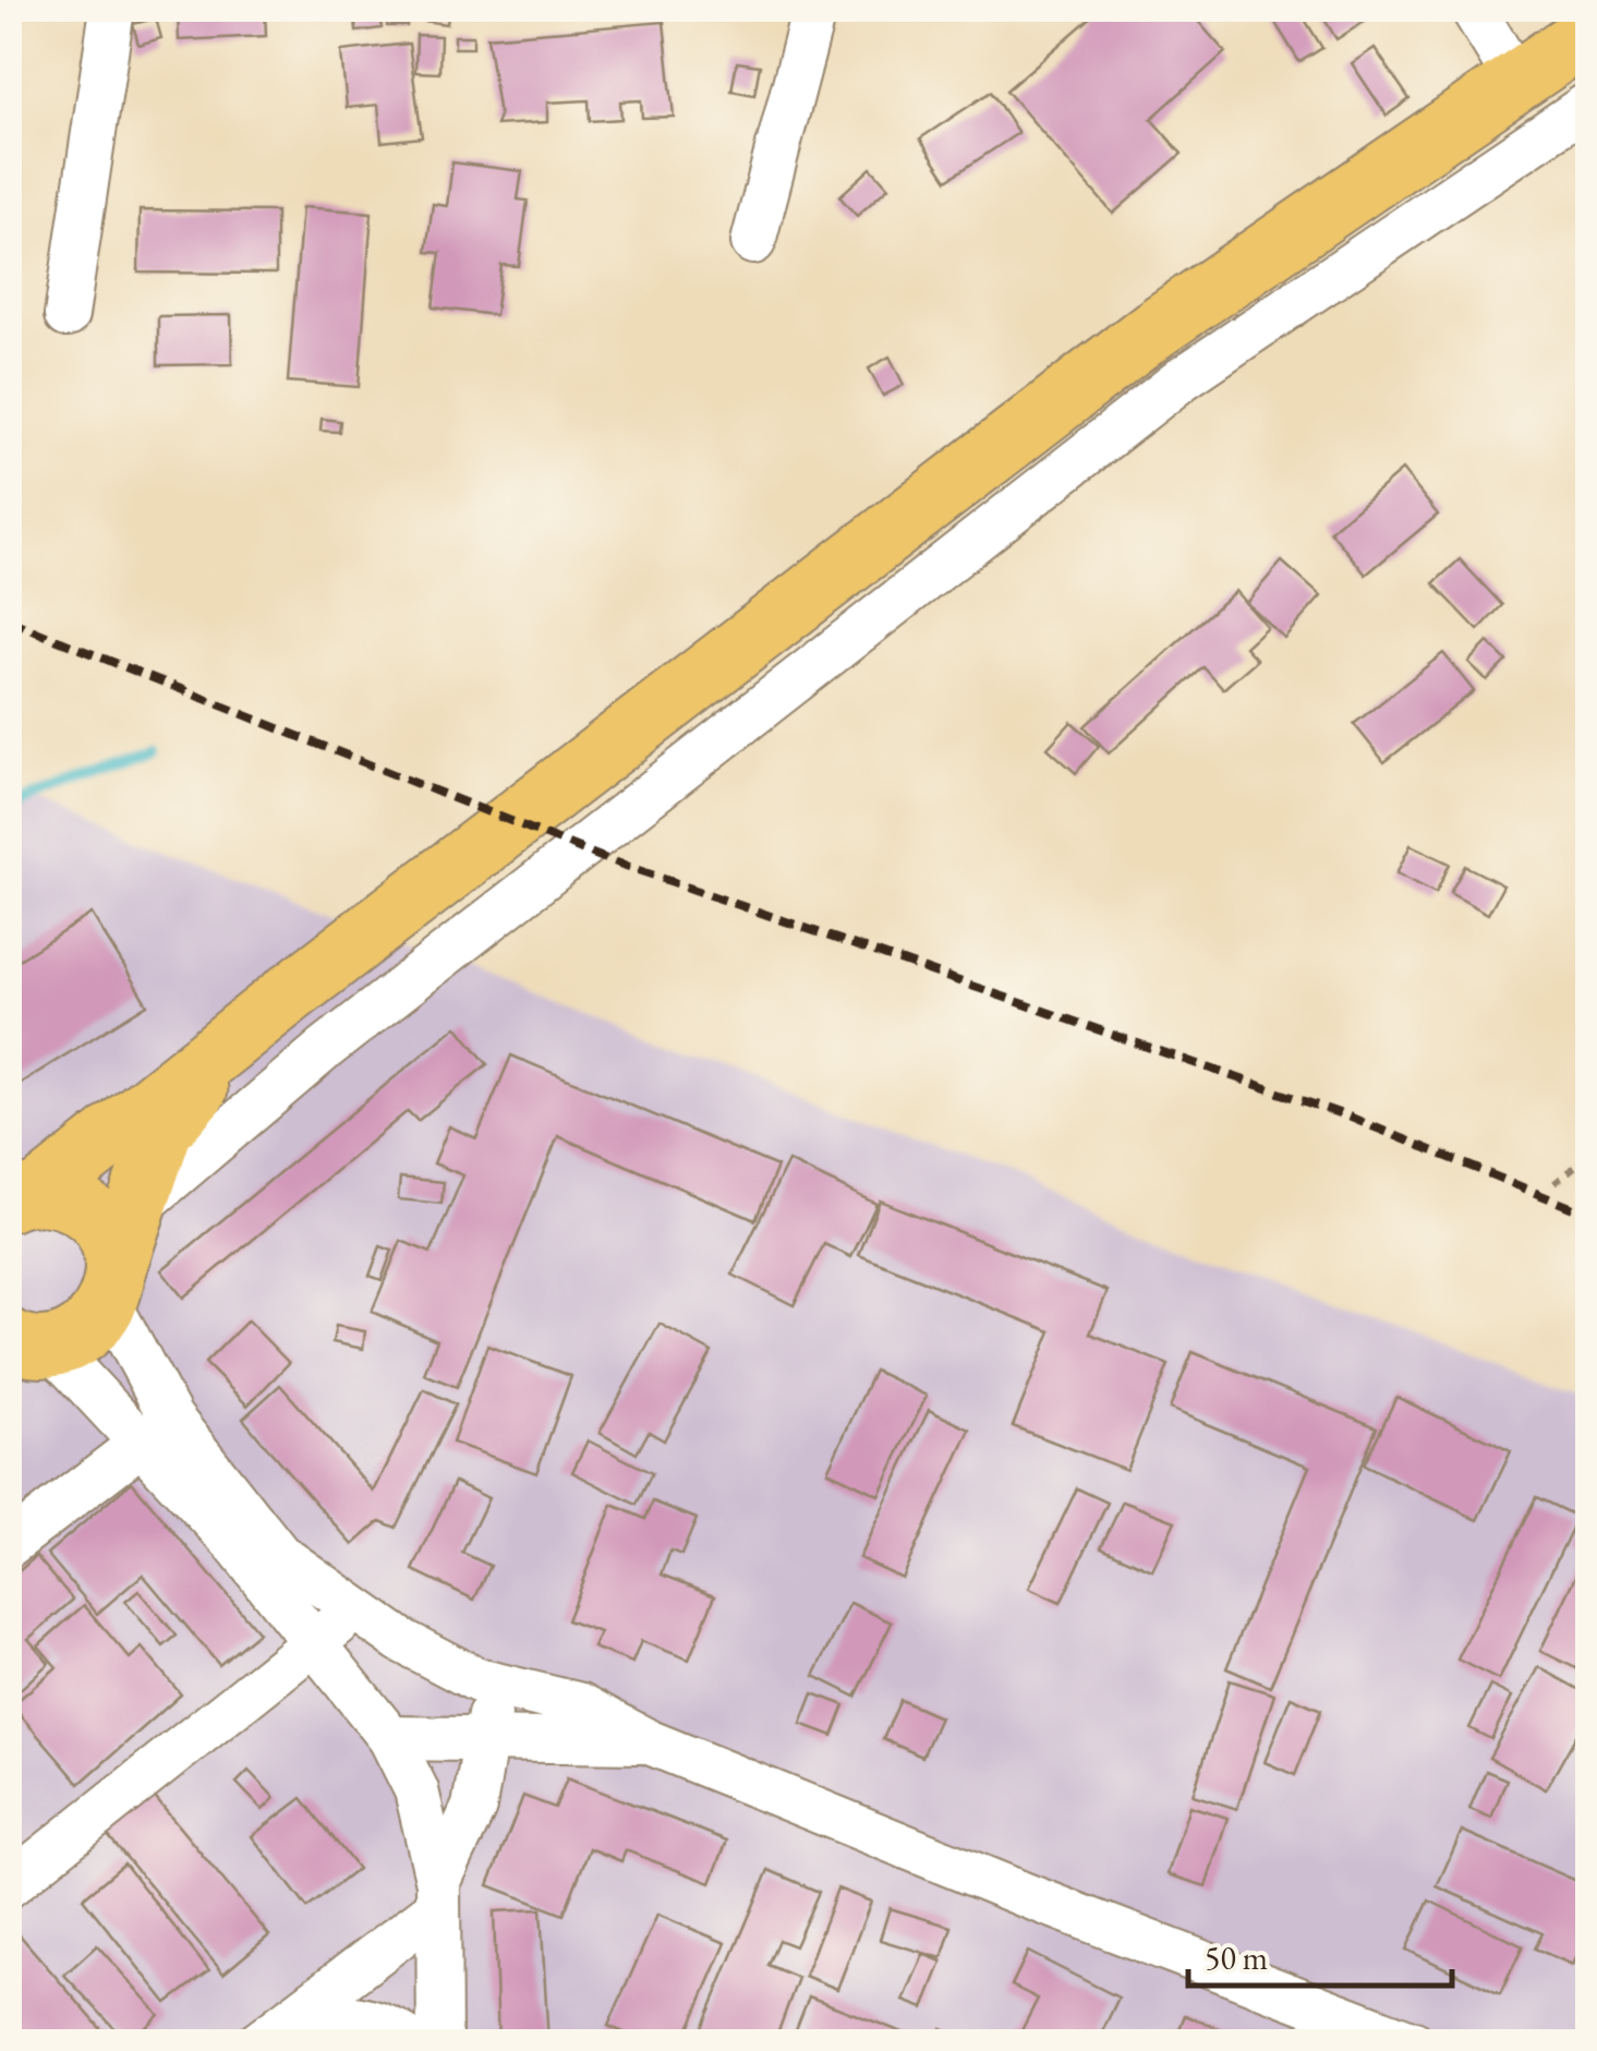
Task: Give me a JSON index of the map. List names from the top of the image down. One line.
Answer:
{"scale_bar":"50 m"}
